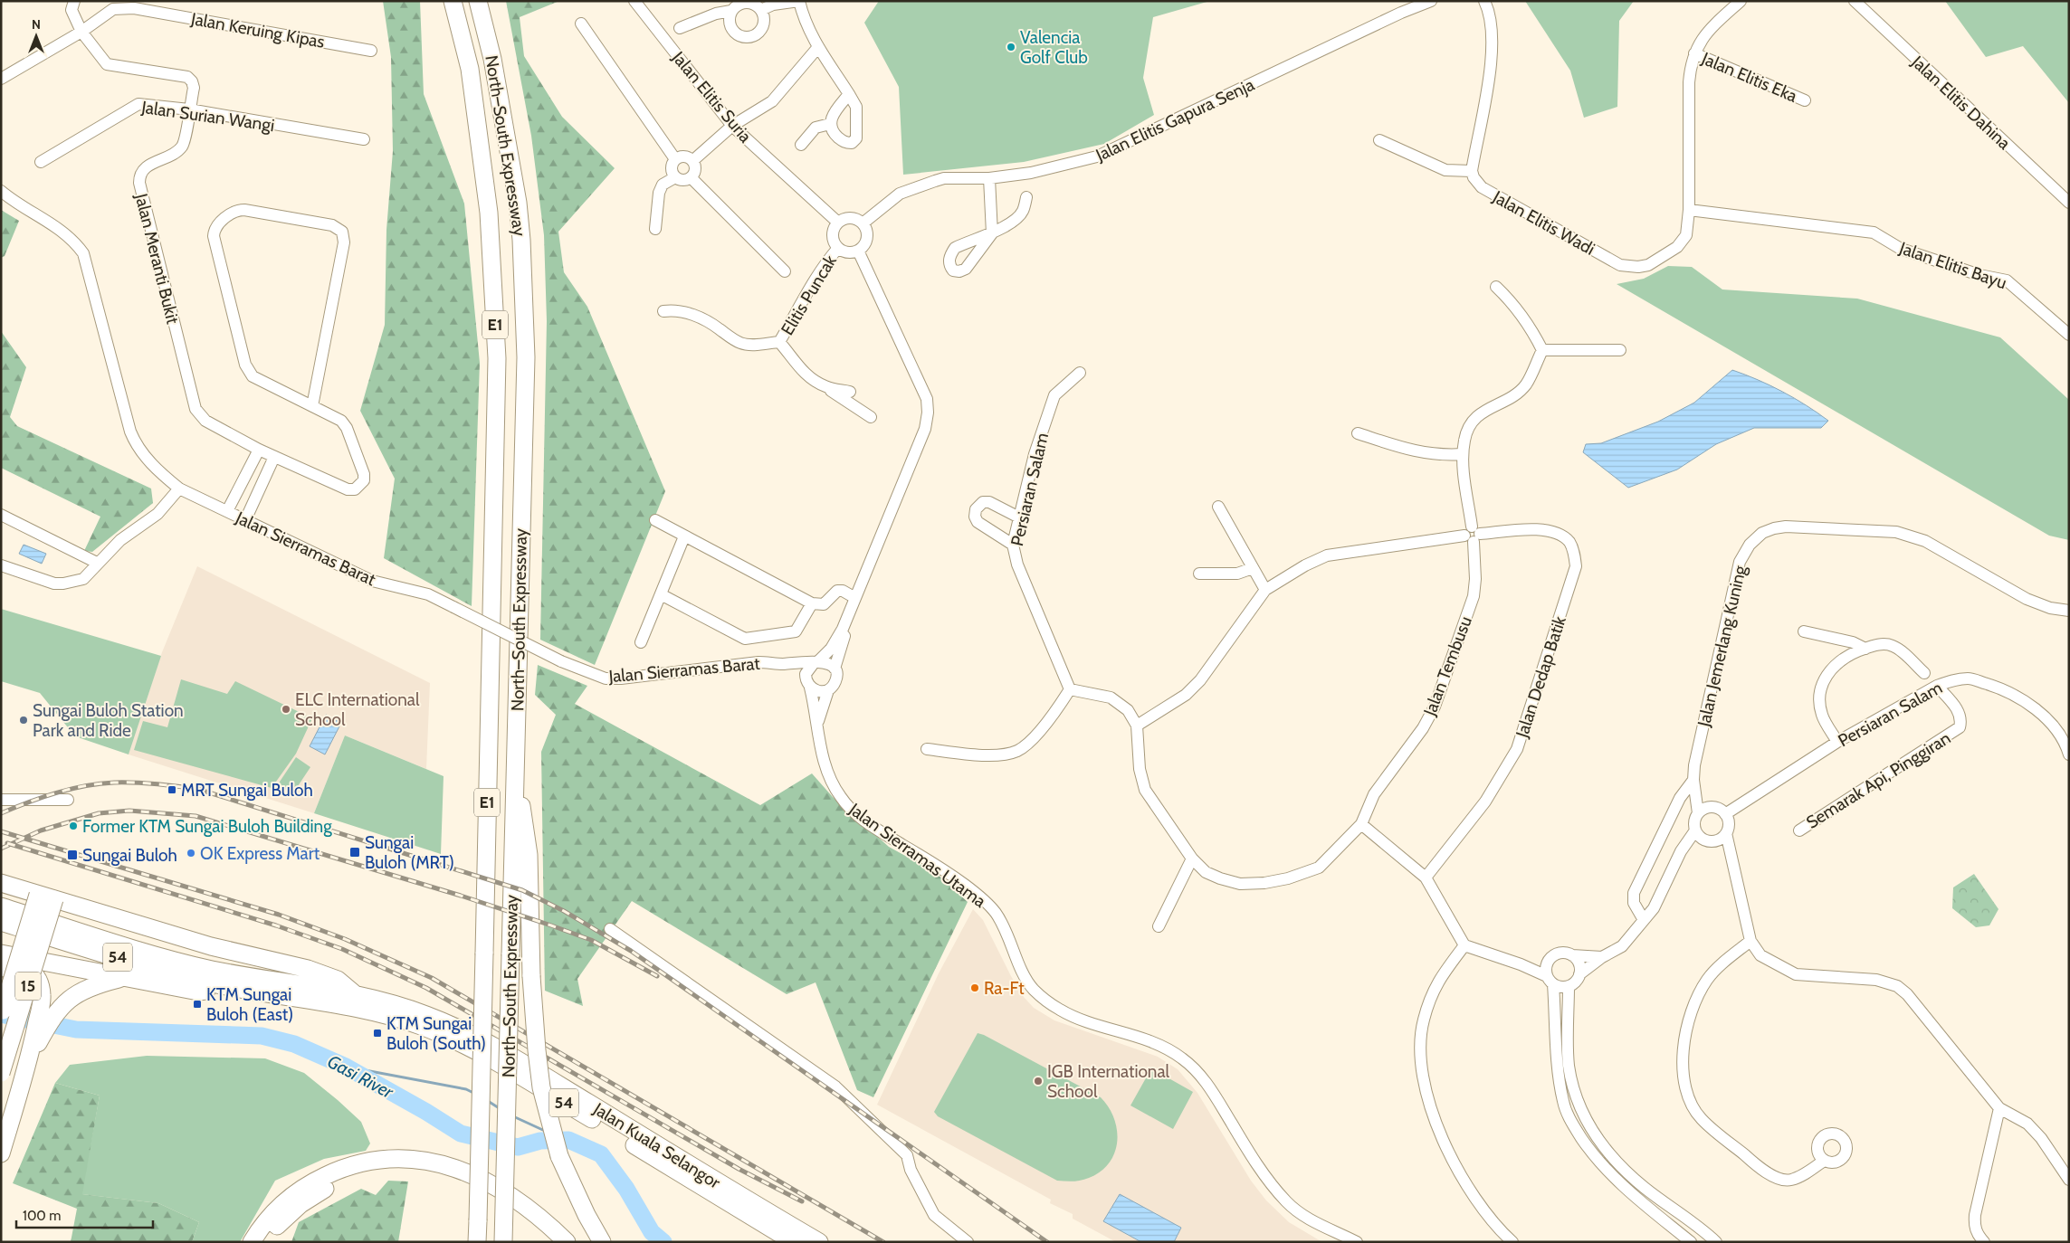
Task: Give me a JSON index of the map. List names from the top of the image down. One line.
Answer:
{"streets":{"highway":["North–South Expressway","E1","54","15","Jalan Kuala Selangor"],"street":["Jalan Keruing Kipas","Jalan Elitis Eka","Jalan Elitis Suria","Jalan Elitis Dahina","Jalan Surian Wangi","Jalan Elitis Gapura Senja","Jalan Elitis Wadi","Jalan Meranti Bukit","Jalan Elitis Bayu","Elitis Puncak","Persiaran Salam","Jalan Sierramas Barat","Jalan Jemerlang Kuning","Jalan Tembusu","Jalan Dedap Batik","Semarak Api, Pinggiran","Jalan Sierramas Utama"]},"crossings":[["Jalan Keruing Kipas","Jalan Meranti Bukit"],["Jalan Elitis Eka","Jalan Elitis Wadi"],["Jalan Elitis Suria","Jalan Elitis Gapura Senja"],["Jalan Elitis Suria","Elitis Puncak"],["Jalan Surian Wangi","Jalan Meranti Bukit"],["Jalan Elitis Gapura Senja","Elitis Puncak"],["Jalan Elitis Wadi","Jalan Elitis Bayu"],["Persiaran Salam","Jalan Jemerlang Kuning"],["Persiaran Salam","Semarak Api, Pinggiran"],["Jalan Sierramas Barat","Jalan Sierramas Utama"],["Jalan Tembusu","Jalan Dedap Batik"]],"water":["Gasi River"],"places":{"other":["Valencia Golf Club","ELC International School","Sungai Buloh Station Park and Ride","Former KTM Sungai Buloh Building","OK Express Mart","Ra-Ft","IGB International School"],"transit":["MRT Sungai Buloh","Sungai Buloh (MRT)","Sungai Buloh","KTM Sungai Buloh (East)","KTM Sungai Buloh (South)"]},"scale_bar":"100 m","north":"top"}
